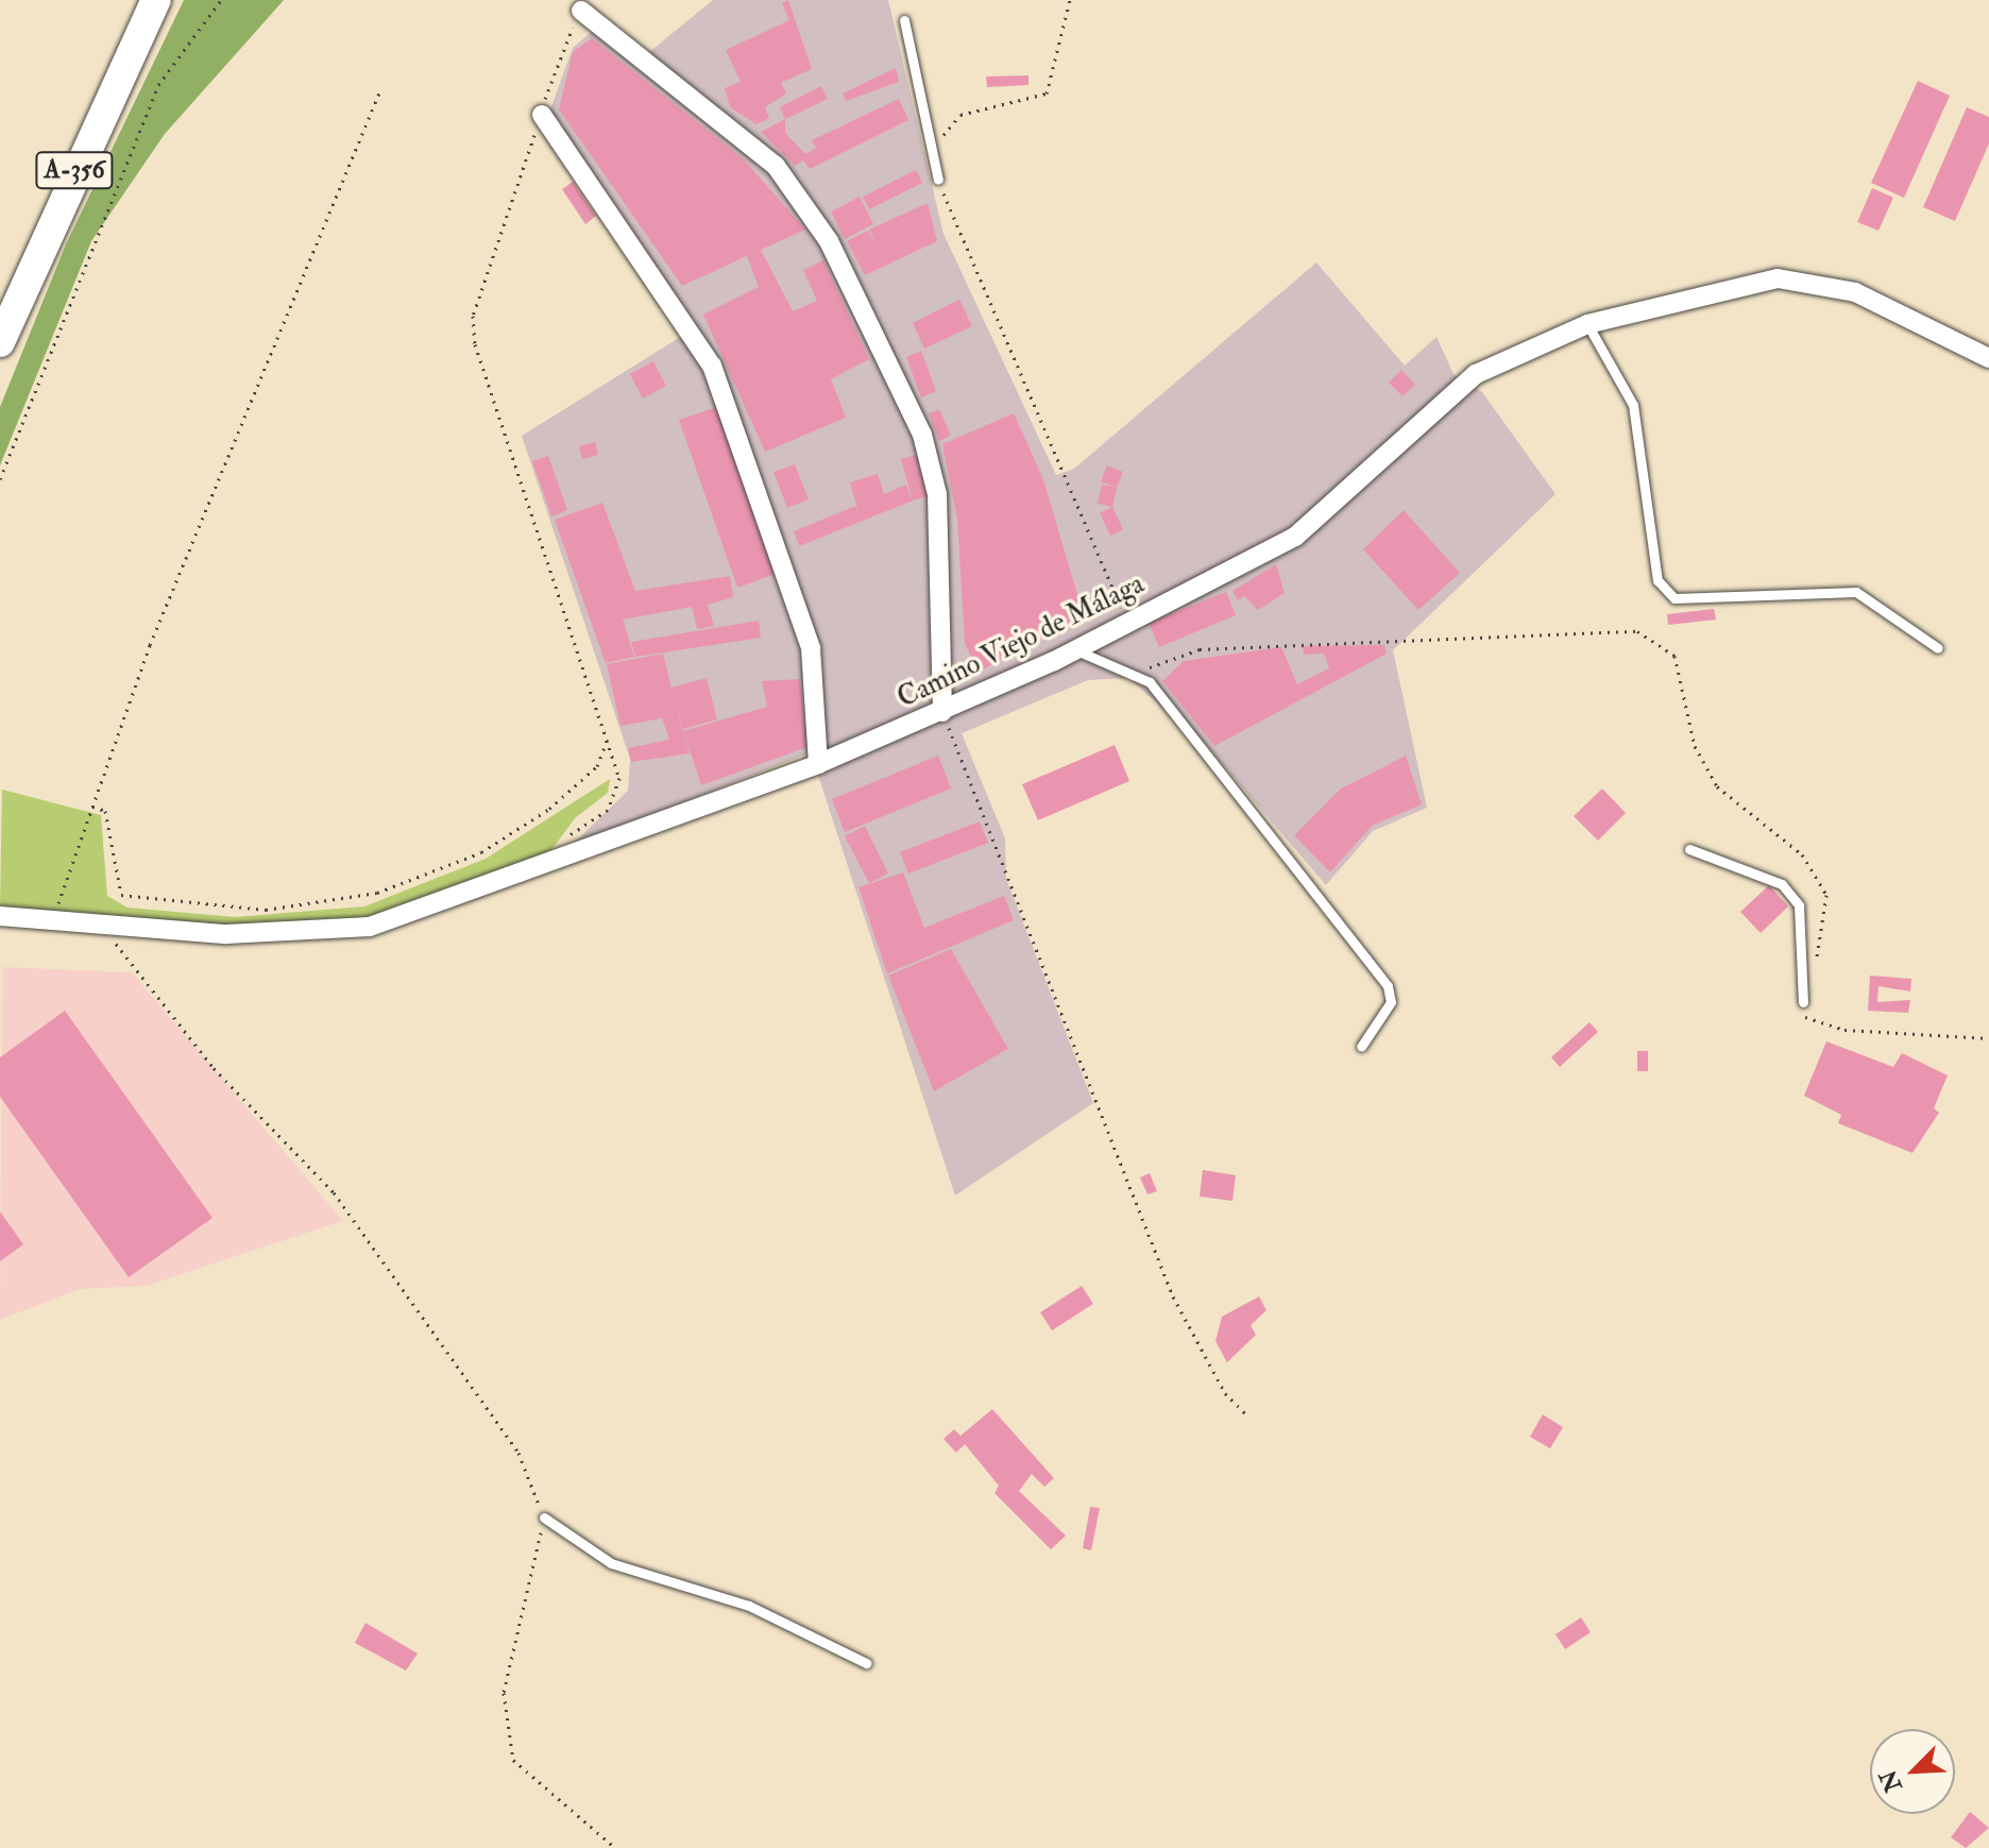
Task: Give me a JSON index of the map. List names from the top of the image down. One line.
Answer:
{"streets":{"main road":["A-356"],"street":["Camino Viejo de Málaga"]},"north":"bottom left"}
